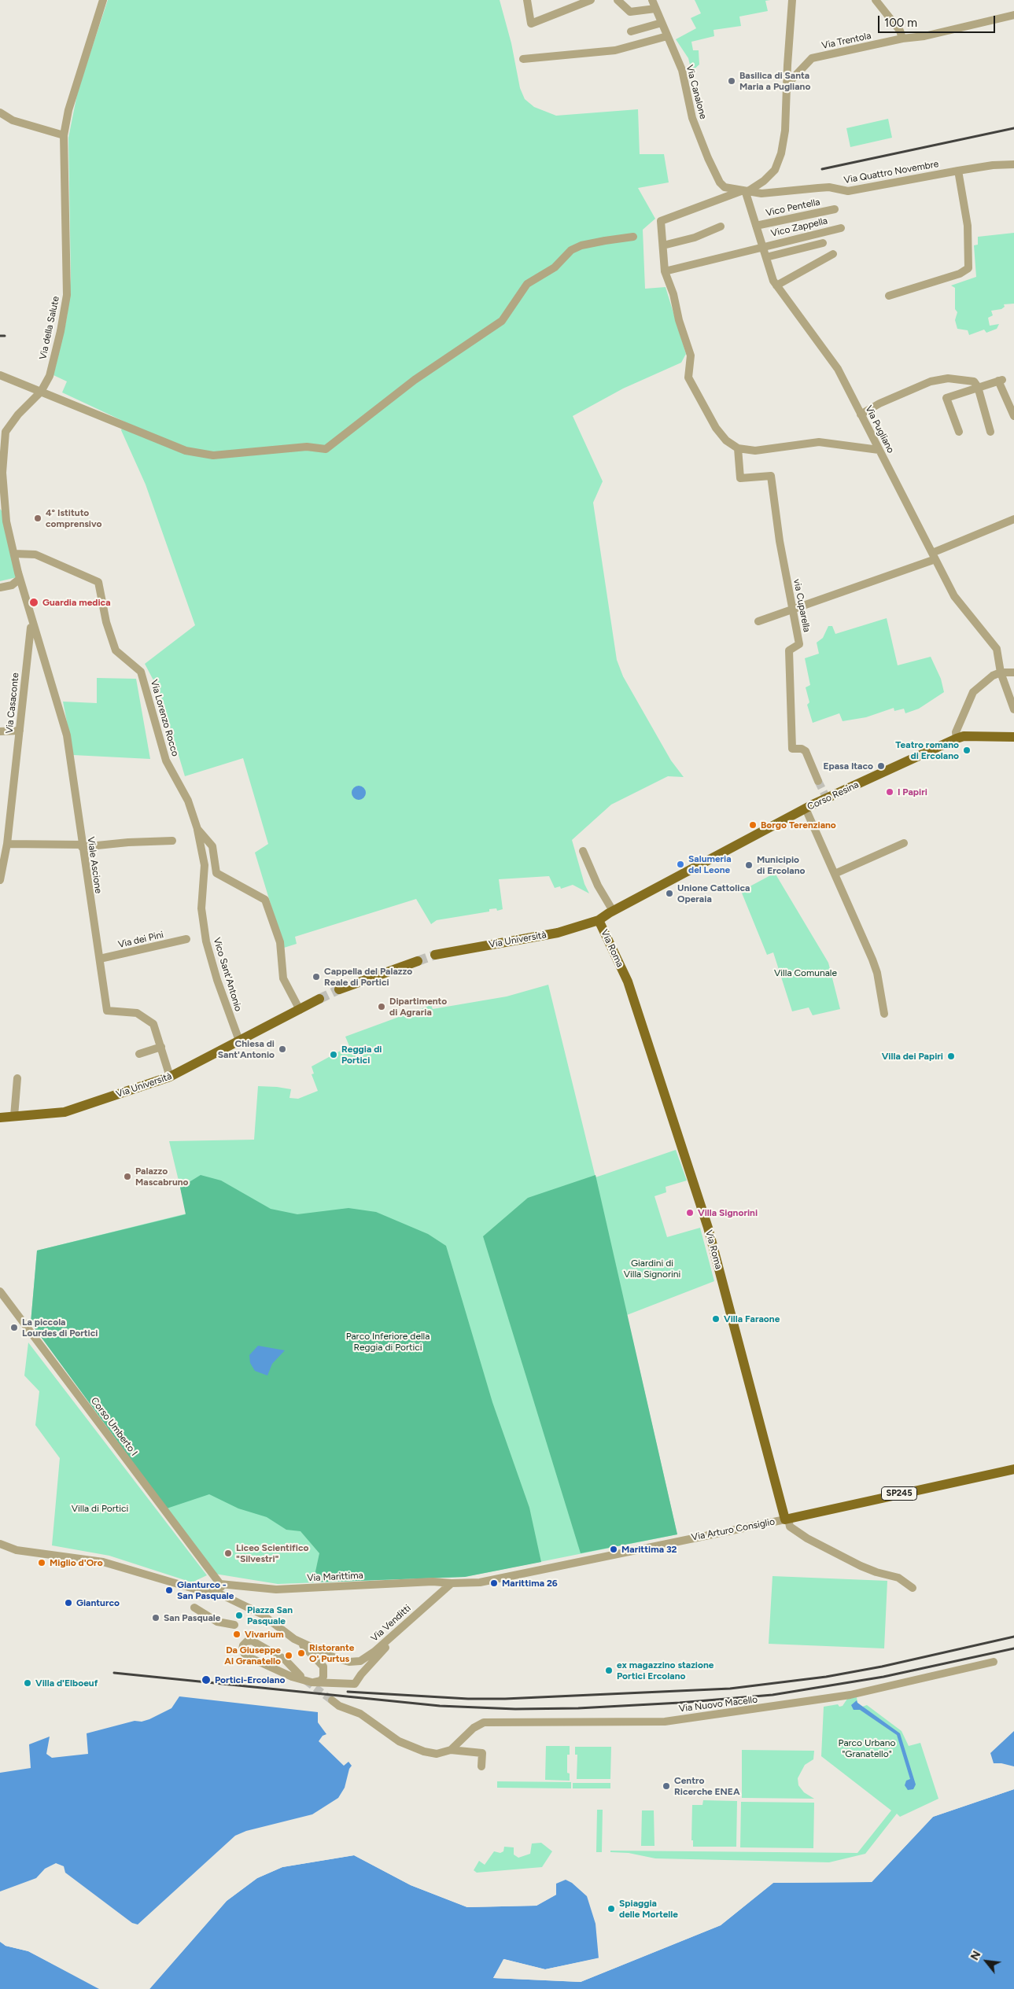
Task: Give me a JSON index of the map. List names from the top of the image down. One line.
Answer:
{"streets":{"main road":["Corso Resina","Via Università","Via Roma","SP245","Via Arturo Consiglio"],"street":["Via Trentola","Via Canalone","Via Quattro Novembre","Vico Pentella","Vico Zappella","Via della Salute","Via Pugliano","via Cuparella","Via Casaconte","Via Lorenzo Rocco","Viale Ascione","Via dei Pini","Vico Sant'Antonio","Corso Umberto I","Via Marittima","Via Venditti","Via Nuovo Macello"]},"crossings":[["Via Canalone","Via Quattro Novembre"],["Via Quattro Novembre","Via Pugliano"],["Vico Pentella","Via Pugliano"],["Vico Zappella","Via Pugliano"],["Via della Salute","Via Casaconte"],["Via della Salute","Via Lorenzo Rocco"],["Via della Salute","Viale Ascione"],["Via Casaconte","Viale Ascione"],["Via Lorenzo Rocco","Via Università"],["Via Lorenzo Rocco","Vico Sant'Antonio"],["Corso Resina","Via Università"],["Corso Resina","Via Roma"],["Viale Ascione","Via dei Pini"],["Viale Ascione","Via Università"],["Via Università","Via Roma"],["Via Università","Vico Sant'Antonio"],["Via Roma","Via Arturo Consiglio"],["Corso Umberto I","Via Marittima"],["Corso Umberto I","Via Venditti"],["Via Arturo Consiglio","Via Marittima"],["Via Arturo Consiglio","Via Venditti"],["Via Marittima","Via Venditti"]],"parks":["Villa Comunale","Giardini di Villa Signorini","Parco Inferiore della Reggia di Portici","Villa di Portici","Parco Urbano \"Granatello\""],"places":["Basilica di Santa Maria a Pugliano","4° Istituto comprensivo","Guardia medica","Teatro romano di Ercolano","Epasa Itaco","I Papiri","Borgo Terenziano","Salumeria del Leone","Municipio di Ercolano","Unione Cattolica Operaia","Cappella del Palazzo Reale di Portici","Dipartimento di Agraria","Chiesa di Sant'Antonio","Reggia di Portici","Villa dei Papiri","Palazzo Mascabruno","Villa Signorini","Villa Faraone","La piccola Lourdes di Portici","Marittima 32","Liceo Scientifico \"Silvestri\"","Miglio d'Oro","Marittima 26","Gianturco - San Pasquale","Gianturco","Piazza San Pasquale","San Pasquale","Vivarium","Ristorante O' Purtus","Da Giuseppe Al Granatello","ex magazzino stazione Portici Ercolano","Portici-Ercolano","Villa d'Elboeuf","Centro Ricerche ENEA","Spiaggia delle Mortelle"],"scale_bar":"100 m","north":"top left"}
